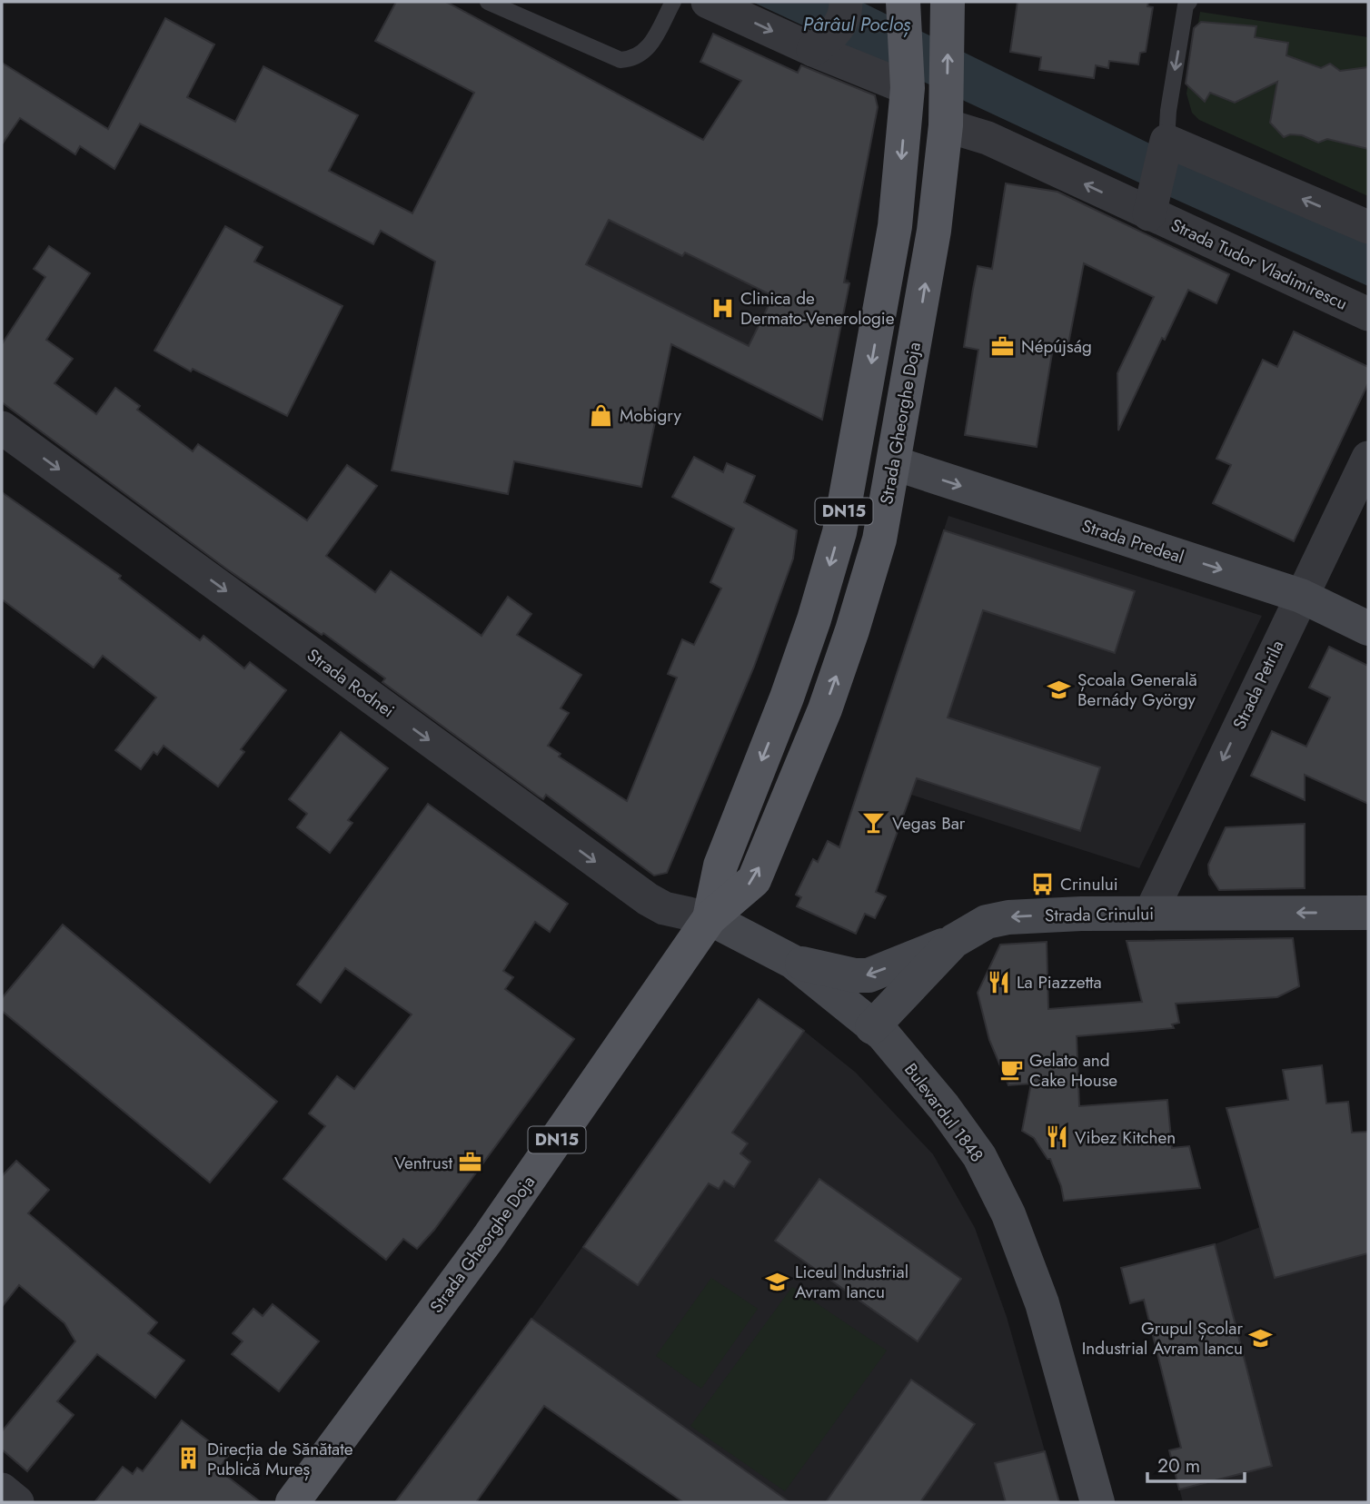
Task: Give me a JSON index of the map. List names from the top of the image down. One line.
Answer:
{"streets":{"main road":["Strada Gheorghe Doja","DN15"],"street":["Strada Tudor Vladimirescu","Strada Predeal","Strada Rodnei","Strada Petrila","Strada Crinului","Bulevardul 1848"]},"crossings":[["Strada Tudor Vladimirescu","Strada Gheorghe Doja"],["Strada Gheorghe Doja","Strada Predeal"],["Strada Gheorghe Doja","Strada Rodnei"],["Strada Gheorghe Doja","Bulevardul 1848"],["Strada Predeal","Strada Petrila"],["Strada Rodnei","Bulevardul 1848"],["Strada Petrila","Strada Crinului"],["Strada Crinului","Bulevardul 1848"]],"one_way":["Strada Tudor Vladimirescu","Strada Predeal","Strada Rodnei","Strada Petrila","Strada Crinului"],"water":["Pârâul Pocloș"],"places":{"hospital":["Clinica de Dermato-Venerologie"],"office":["Népújság","Ventrust"],"shop":["Mobigry"],"school or university":["Școala Generală Bernády György","Liceul Industrial Avram Iancu","Grupul Școlar Industrial Avram Iancu"],"bar":["Vegas Bar"],"bus stop":["Crinului"],"restaurant":["La Piazzetta","Vibez Kitchen"],"cafe":["Gelato and Cake House"],"building":["Direcția de Sănătate Publică Mureș"]},"scale_bar":"20 m"}
